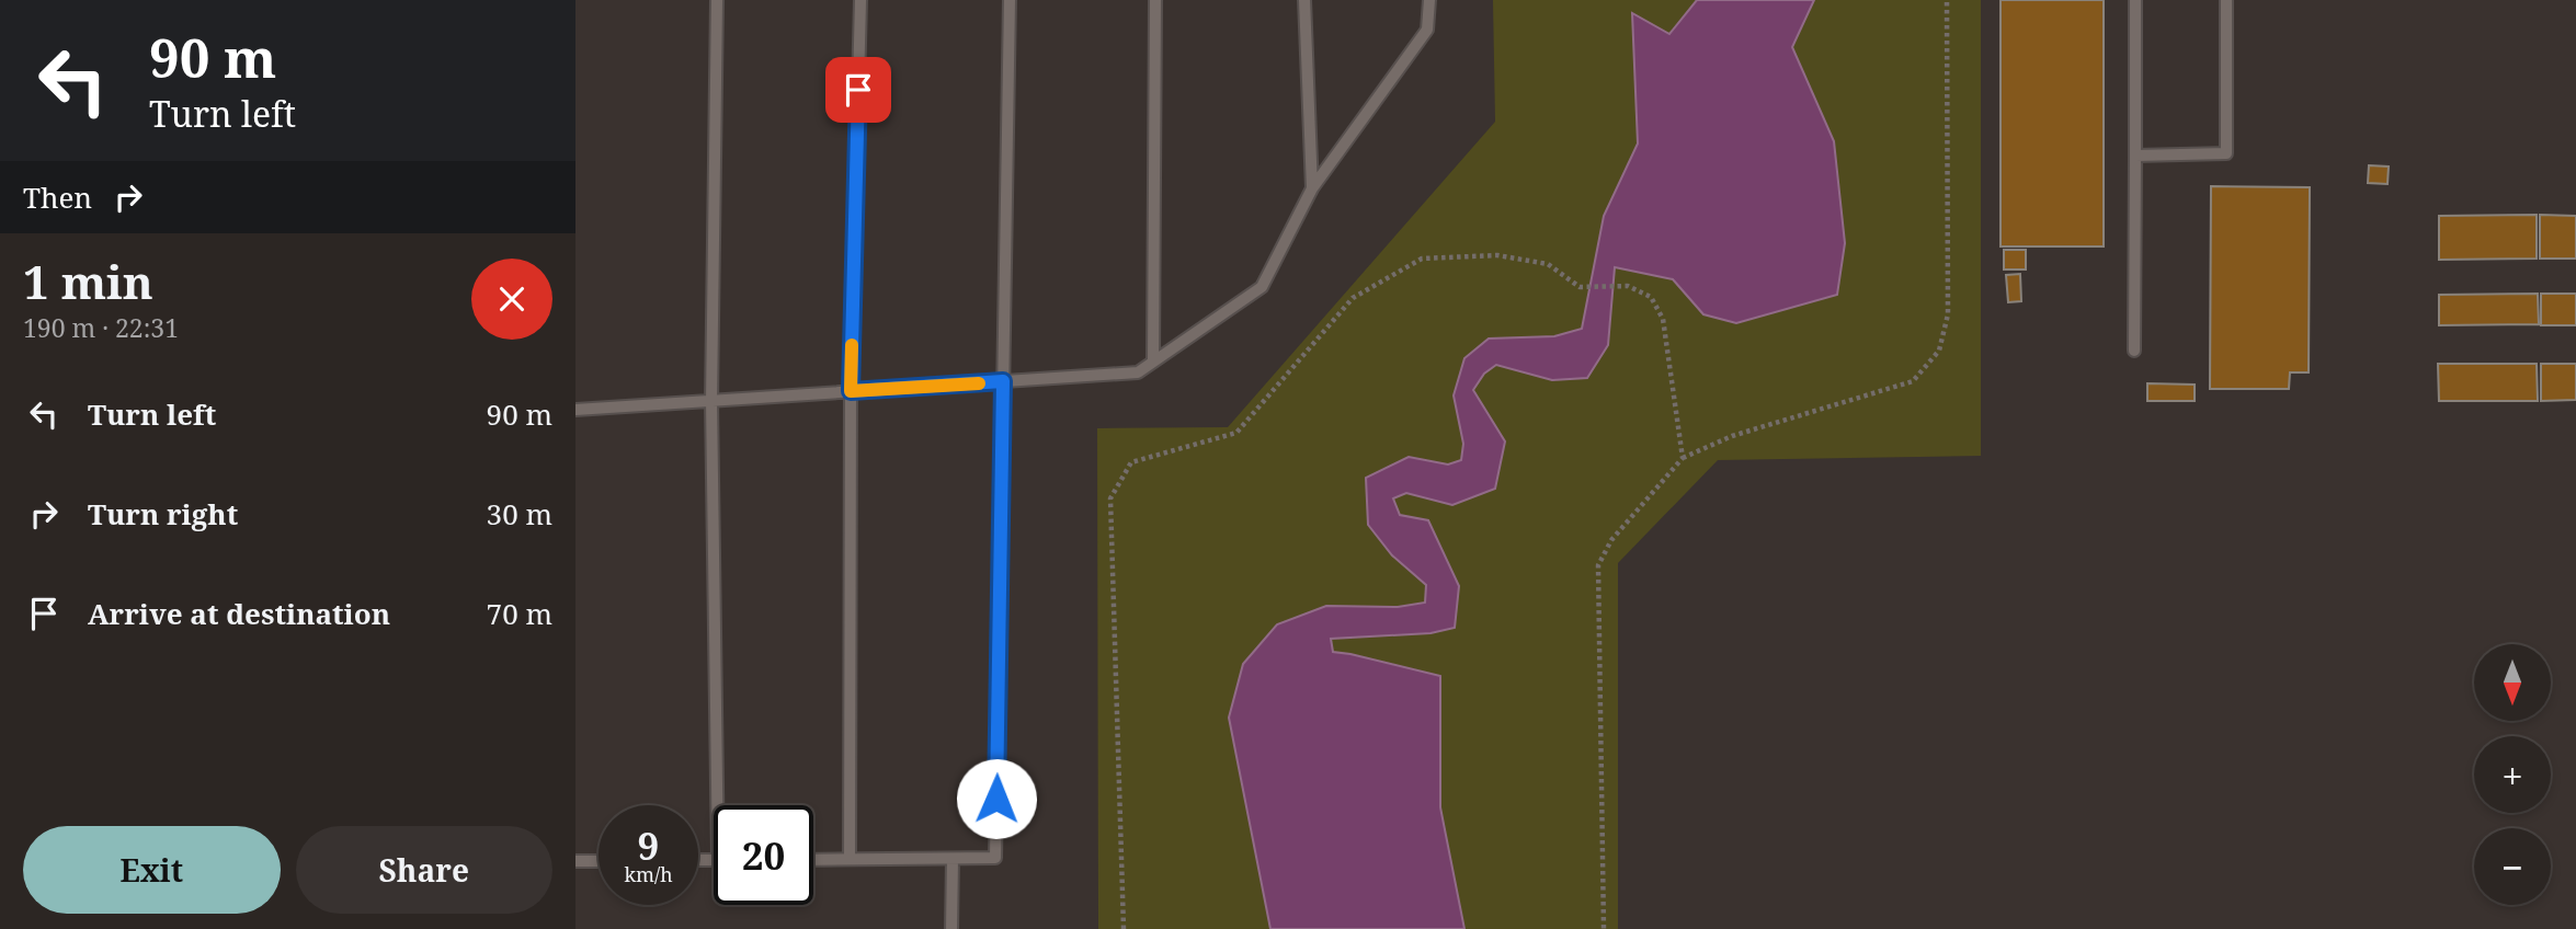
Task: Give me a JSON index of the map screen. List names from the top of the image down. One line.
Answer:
{"north":"bottom","page":{"turn":["90 m","Turn left"],"then":"Then","heading":["1 min","190 m · 22:31"],"list":[{"name":"Turn left","value":"90 m"},{"name":"Turn right","value":"30 m"},{"name":"Arrive at destination","value":"70 m"}],"map_buttons":["+","−"],"speed":"9 km/h","limit":"20","buttons":["Exit","Share"]}}
